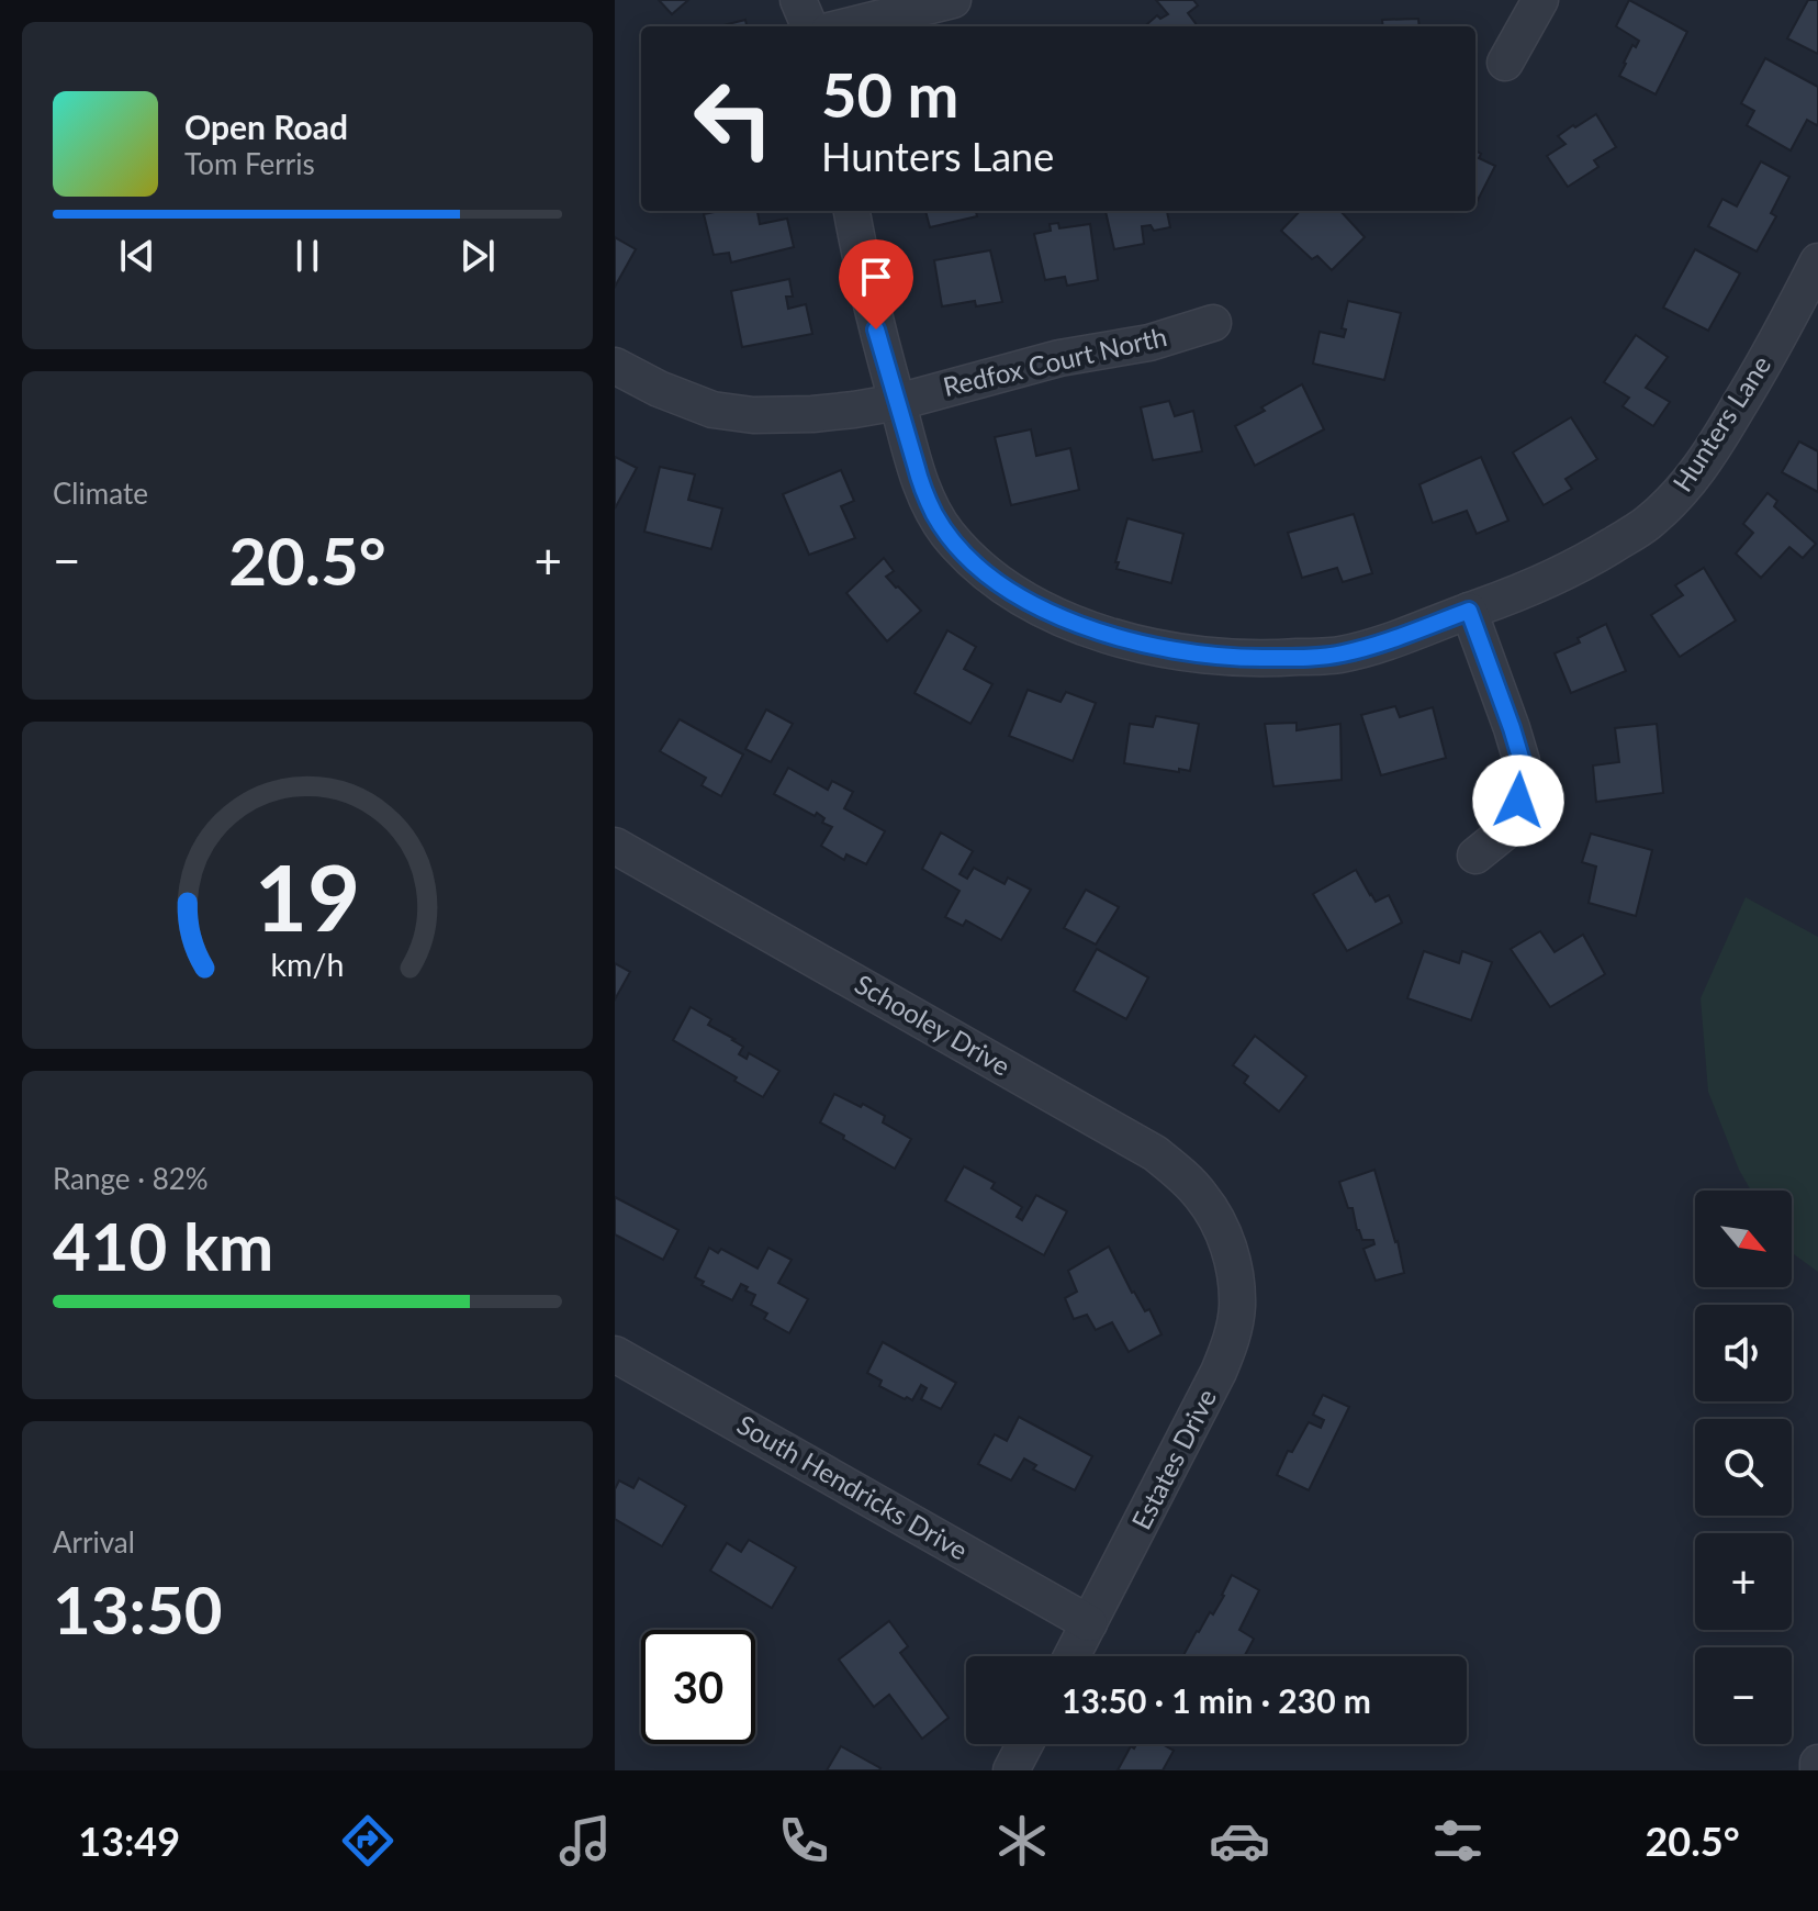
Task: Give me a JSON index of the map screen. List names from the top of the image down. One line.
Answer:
{"streets":{"street":["Redfox Court North","Hunters Lane","Schooley Drive","Estates Drive","South Hendricks Drive"]},"crossings":[["Redfox Court North","Hunters Lane"],["Schooley Drive","Estates Drive"],["Estates Drive","South Hendricks Drive"]],"north":"bottom right","page":{"turn":["50 m","Hunters Lane"],"song":["Open Road","Tom Ferris"],"tile":["Climate",["Range · 82%","410 km"],["Arrival","13:50"]],"heat":["−","20.5°","+"],"map_buttons":["+","−"],"limit":"30","trip":"13:50 · 1 min · 230 m","tabs":["13:49","20.5°"],"gauge":["19","km/h"]}}
